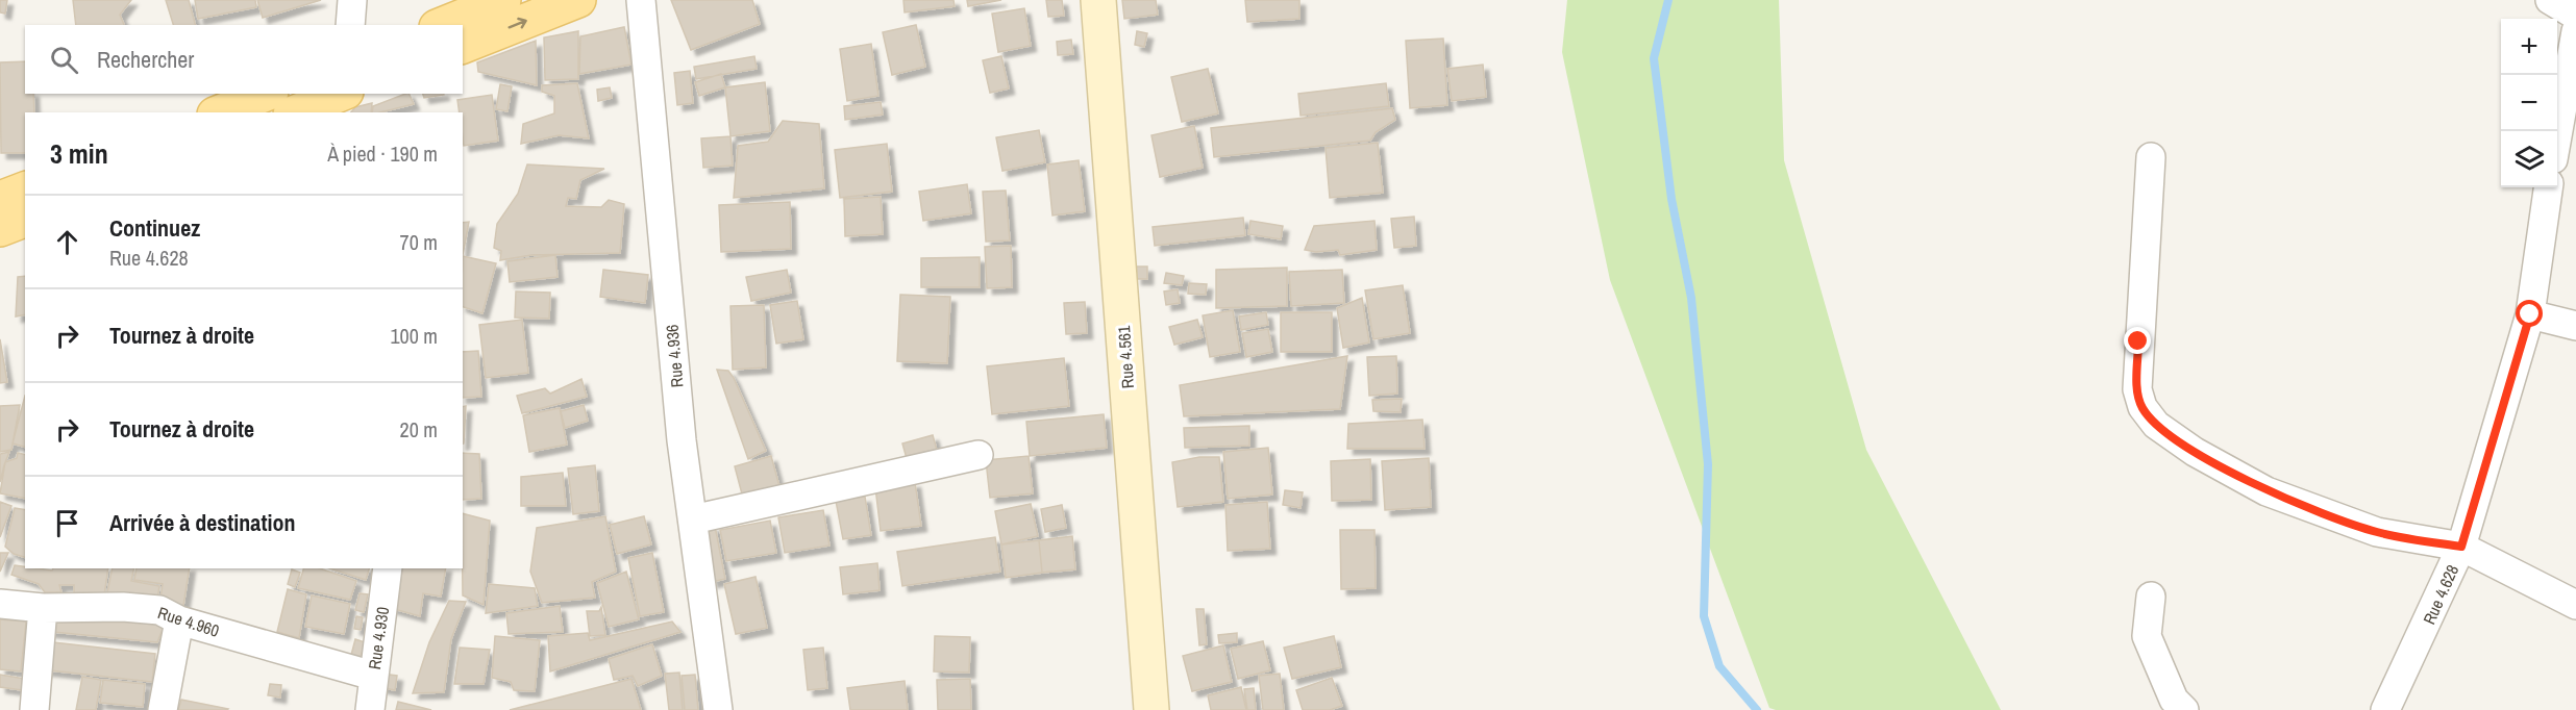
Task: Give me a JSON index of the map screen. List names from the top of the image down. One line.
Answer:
{"streets":{"main road":["Rue 4.561"],"street":["Rue 4.936","Rue 4.628","Rue 4.960","Rue 4.930"]},"crossings":[["Rue 4.960","Rue 4.930"]],"page":{"map_buttons":["+","−"],"search":"Rechercher","heading":["3 min","À pied · 190 m"],"list":[["Continuez","Rue 4.628","70 m"],["Tournez à droite","100 m"],["Tournez à droite","20 m"],"Arrivée à destination"]}}
